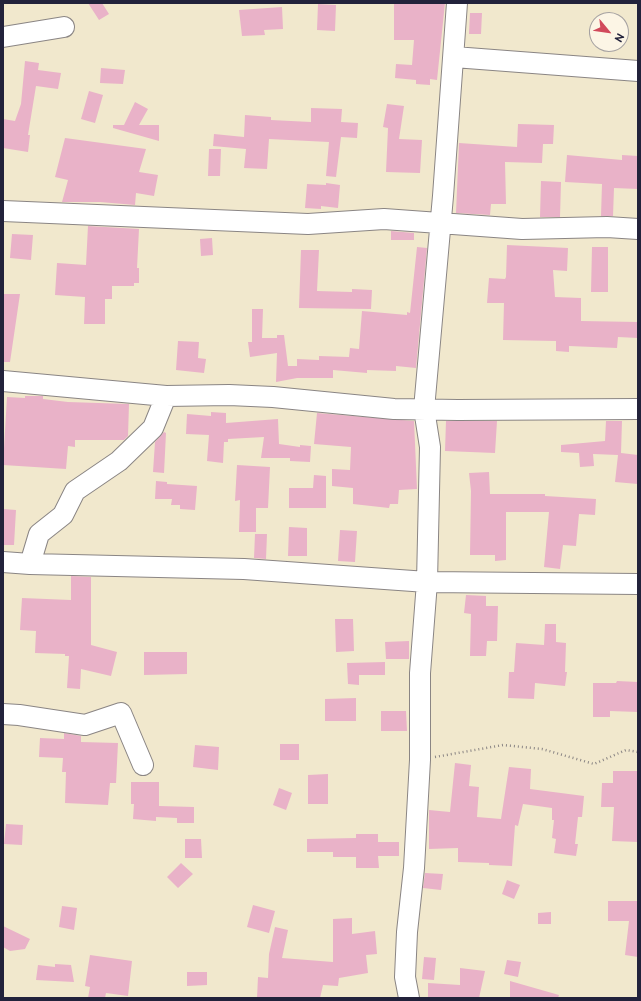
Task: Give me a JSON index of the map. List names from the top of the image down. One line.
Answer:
{"north":"bottom right"}
